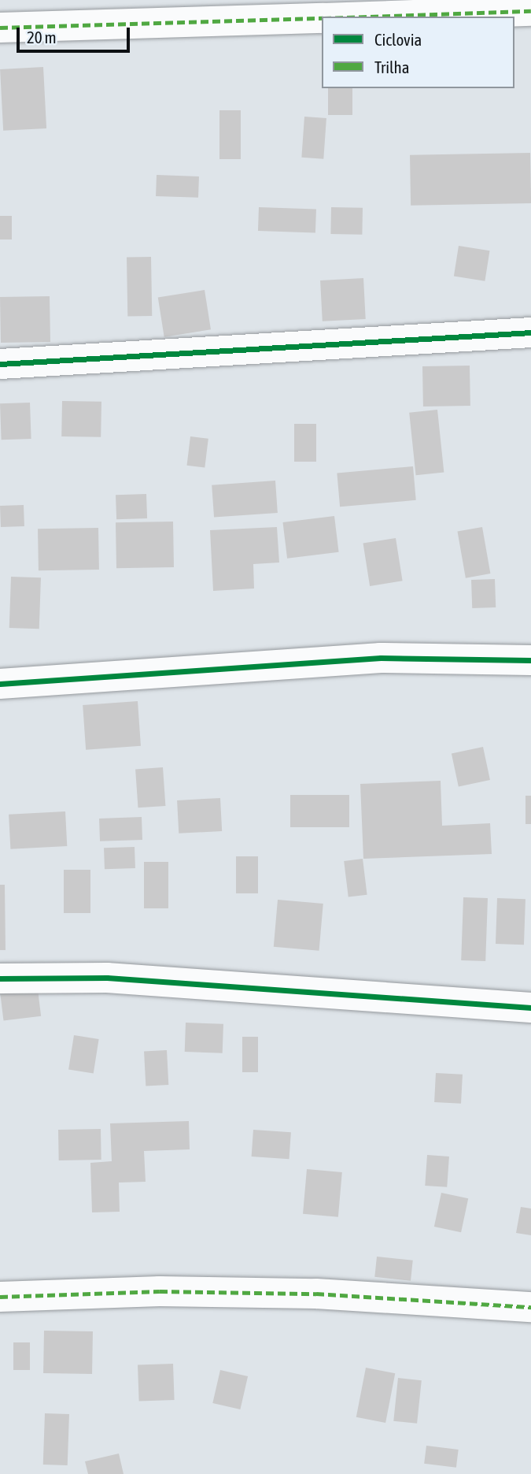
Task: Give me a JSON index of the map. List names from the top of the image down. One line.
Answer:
{"legend":["Ciclovia","Trilha"],"scale_bar":"20 m"}
